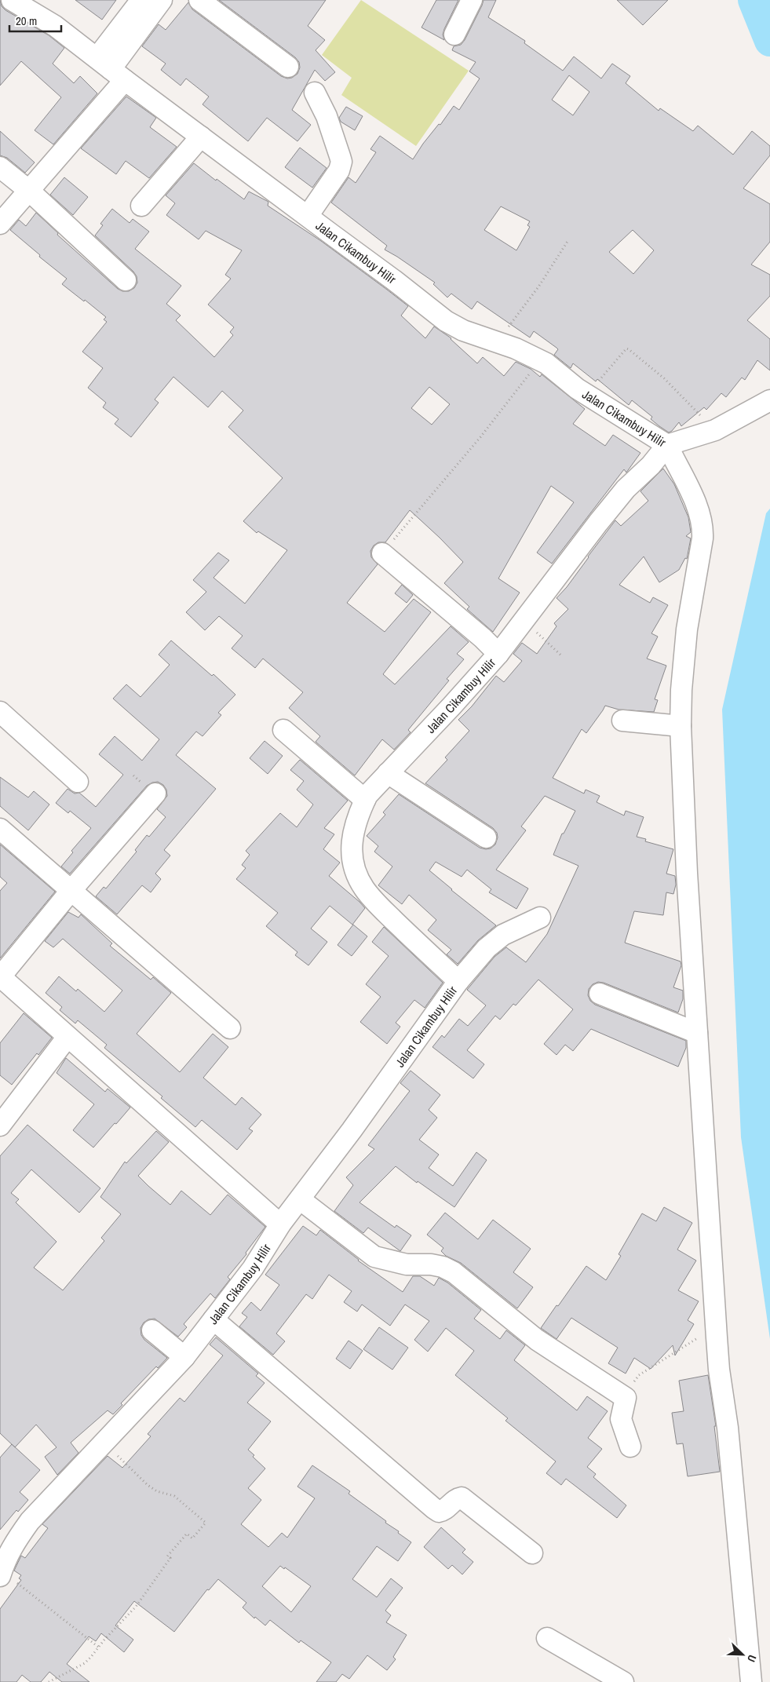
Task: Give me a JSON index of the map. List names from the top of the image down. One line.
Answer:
{"streets":{"street":["Jalan Cikambuy Hilir"]},"scale_bar":"20 m","north":"bottom right"}
